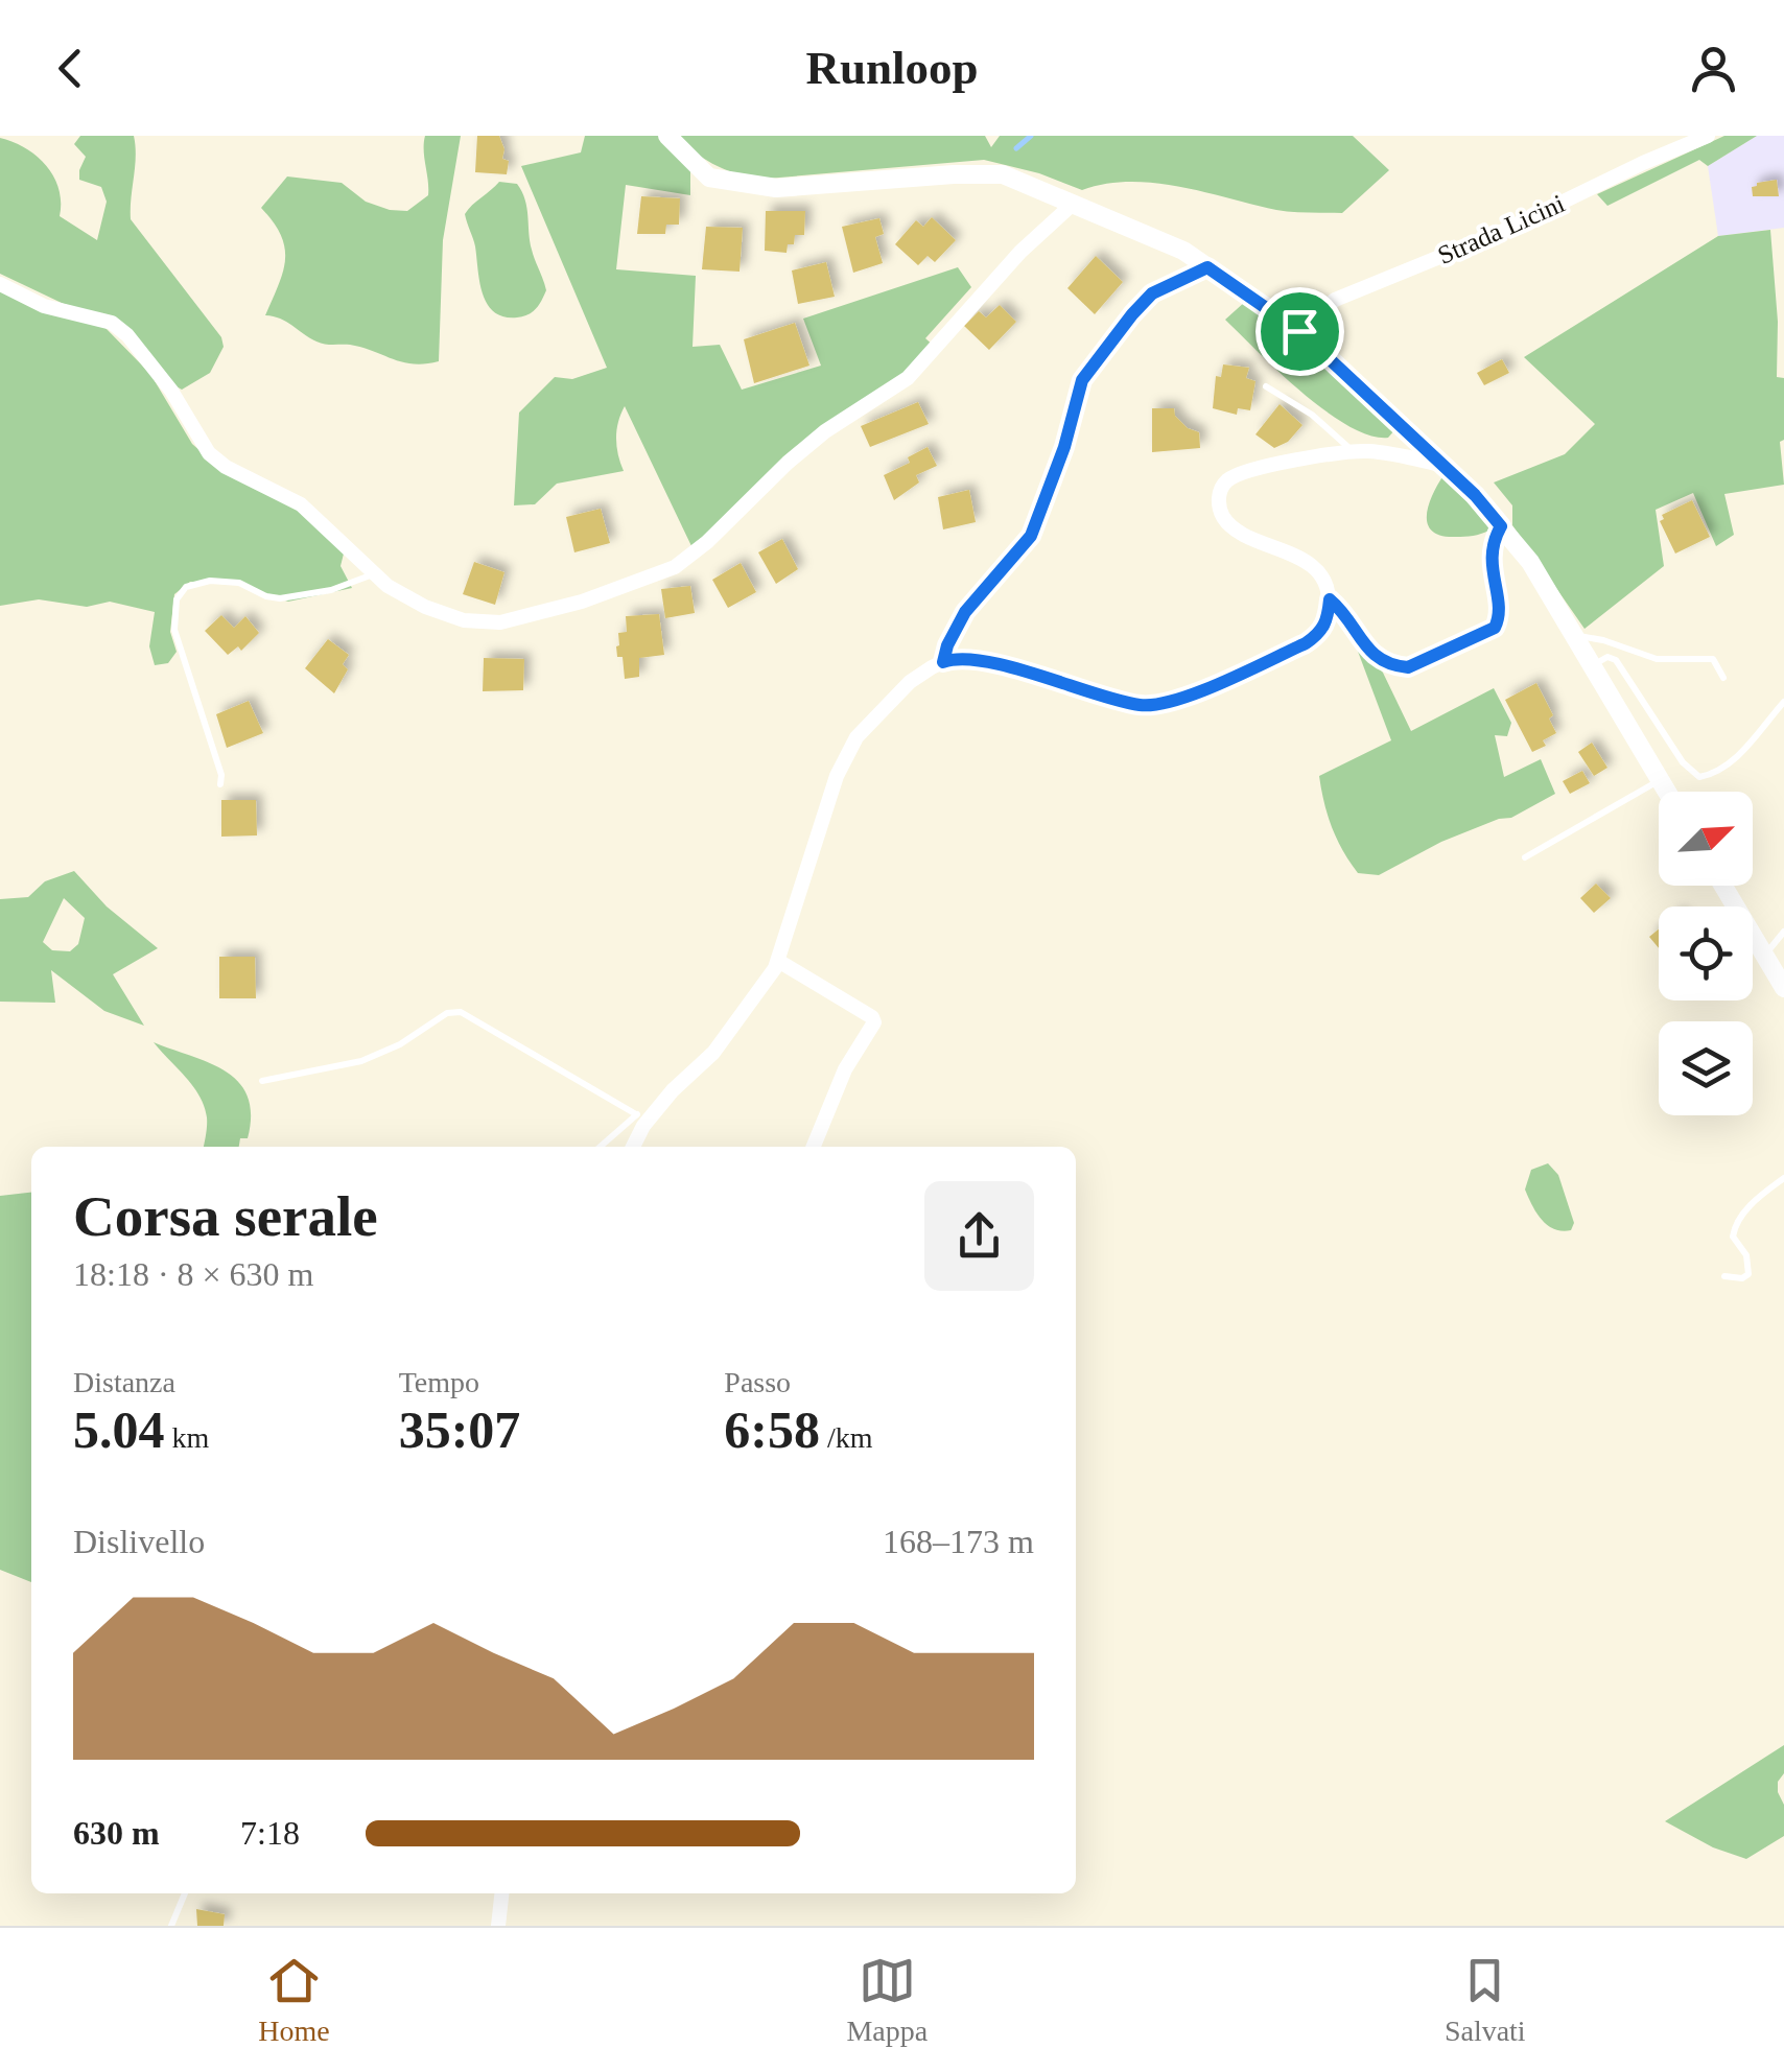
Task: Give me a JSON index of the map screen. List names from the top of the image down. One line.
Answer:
{"streets":{"street":["Strada Licini"]},"north":"top right","page":{"header":"Runloop","heading":["Corsa serale","18:18 · 8 × 630 m"],"stats":[["Distanza","5.04 km"],["Tempo","35:07"],["Passo","6:58 /km"]],"chart":["Dislivello","168–173 m"],"list":[{"name":"630 m","note":"7:18"}],"tabs":["Home","Mappa","Salvati"]}}
